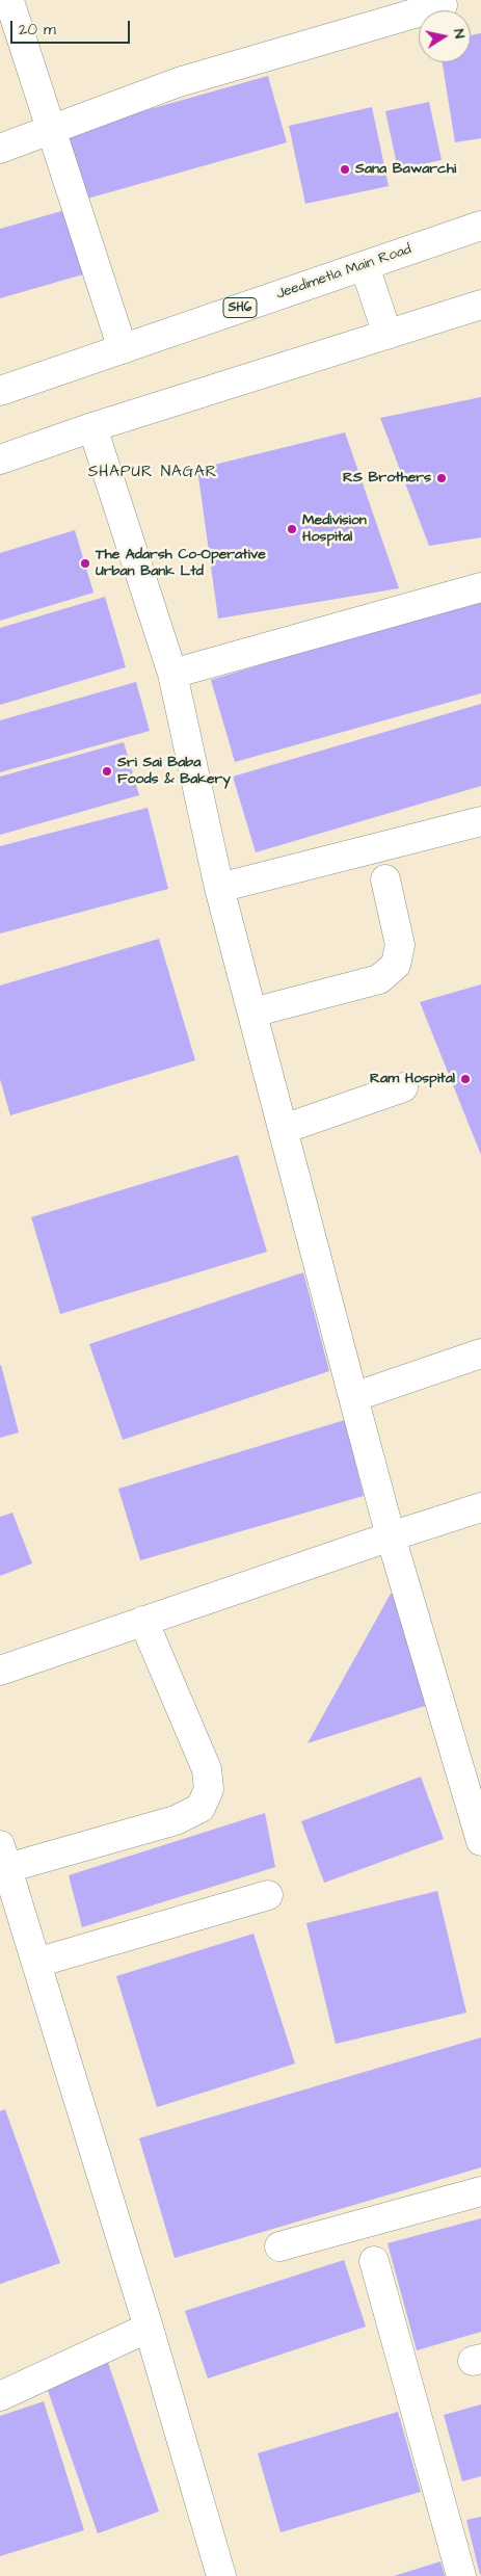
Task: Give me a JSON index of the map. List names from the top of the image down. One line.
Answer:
{"streets":{"street":["Jeedimetla Main Road","SH6"]},"districts":["SHAPUR NAGAR"],"places":["Sana Bawarchi","RS Brothers","Medivision Hospital","The Adarsh Co-Operative Urban Bank Ltd","Sri Sai Baba Foods & Bakery","Ram Hospital"],"scale_bar":"20 m","north":"right"}
